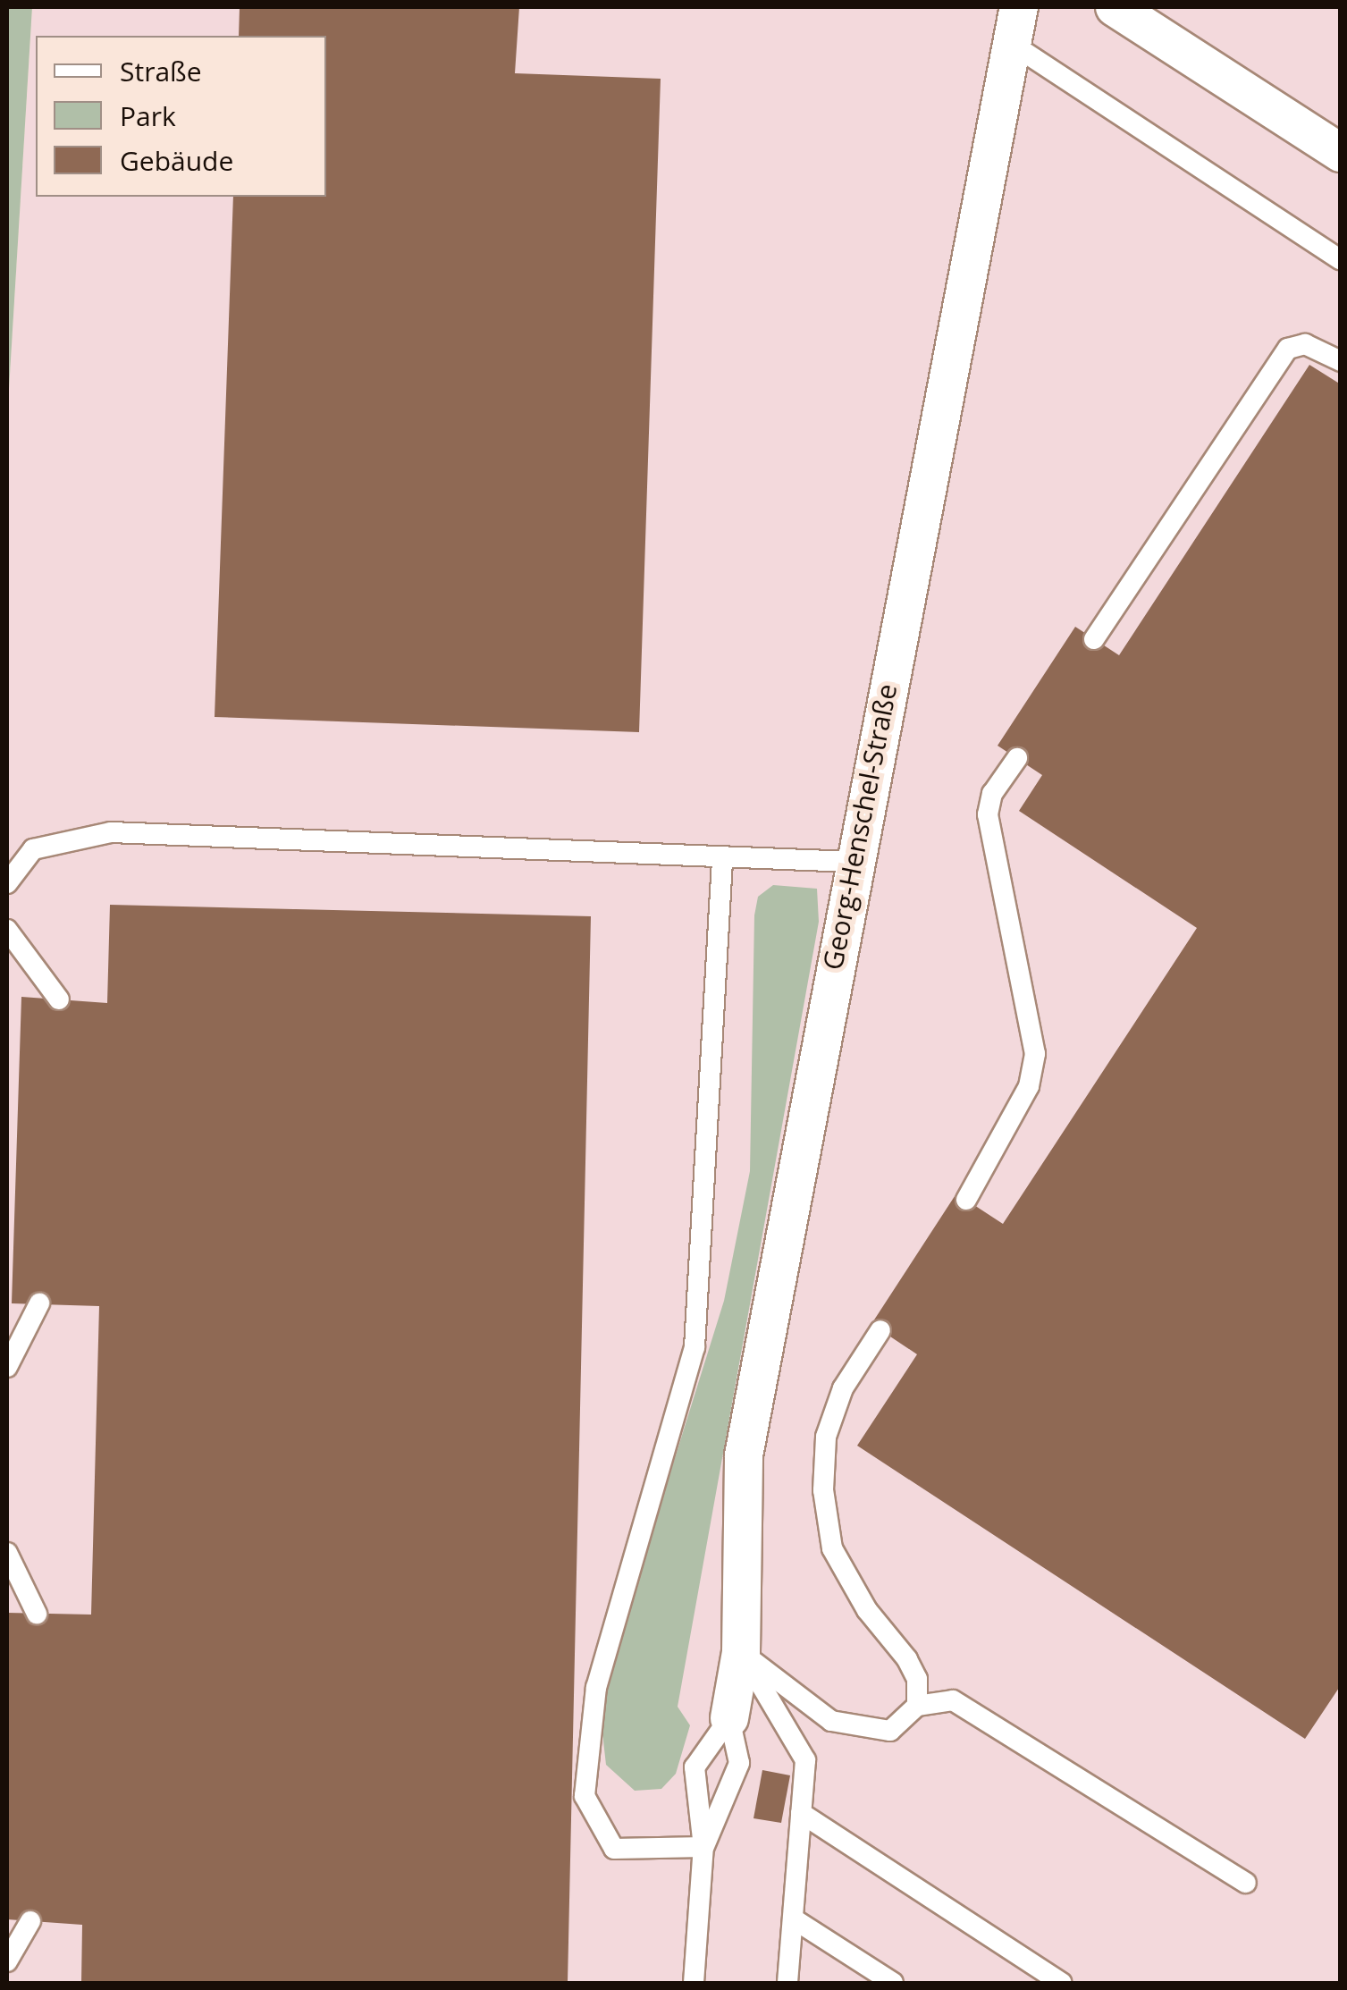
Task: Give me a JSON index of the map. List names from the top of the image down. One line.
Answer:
{"streets":{"street":["Georg-Henschel-Straße"]},"legend":["Straße","Park","Gebäude"]}
